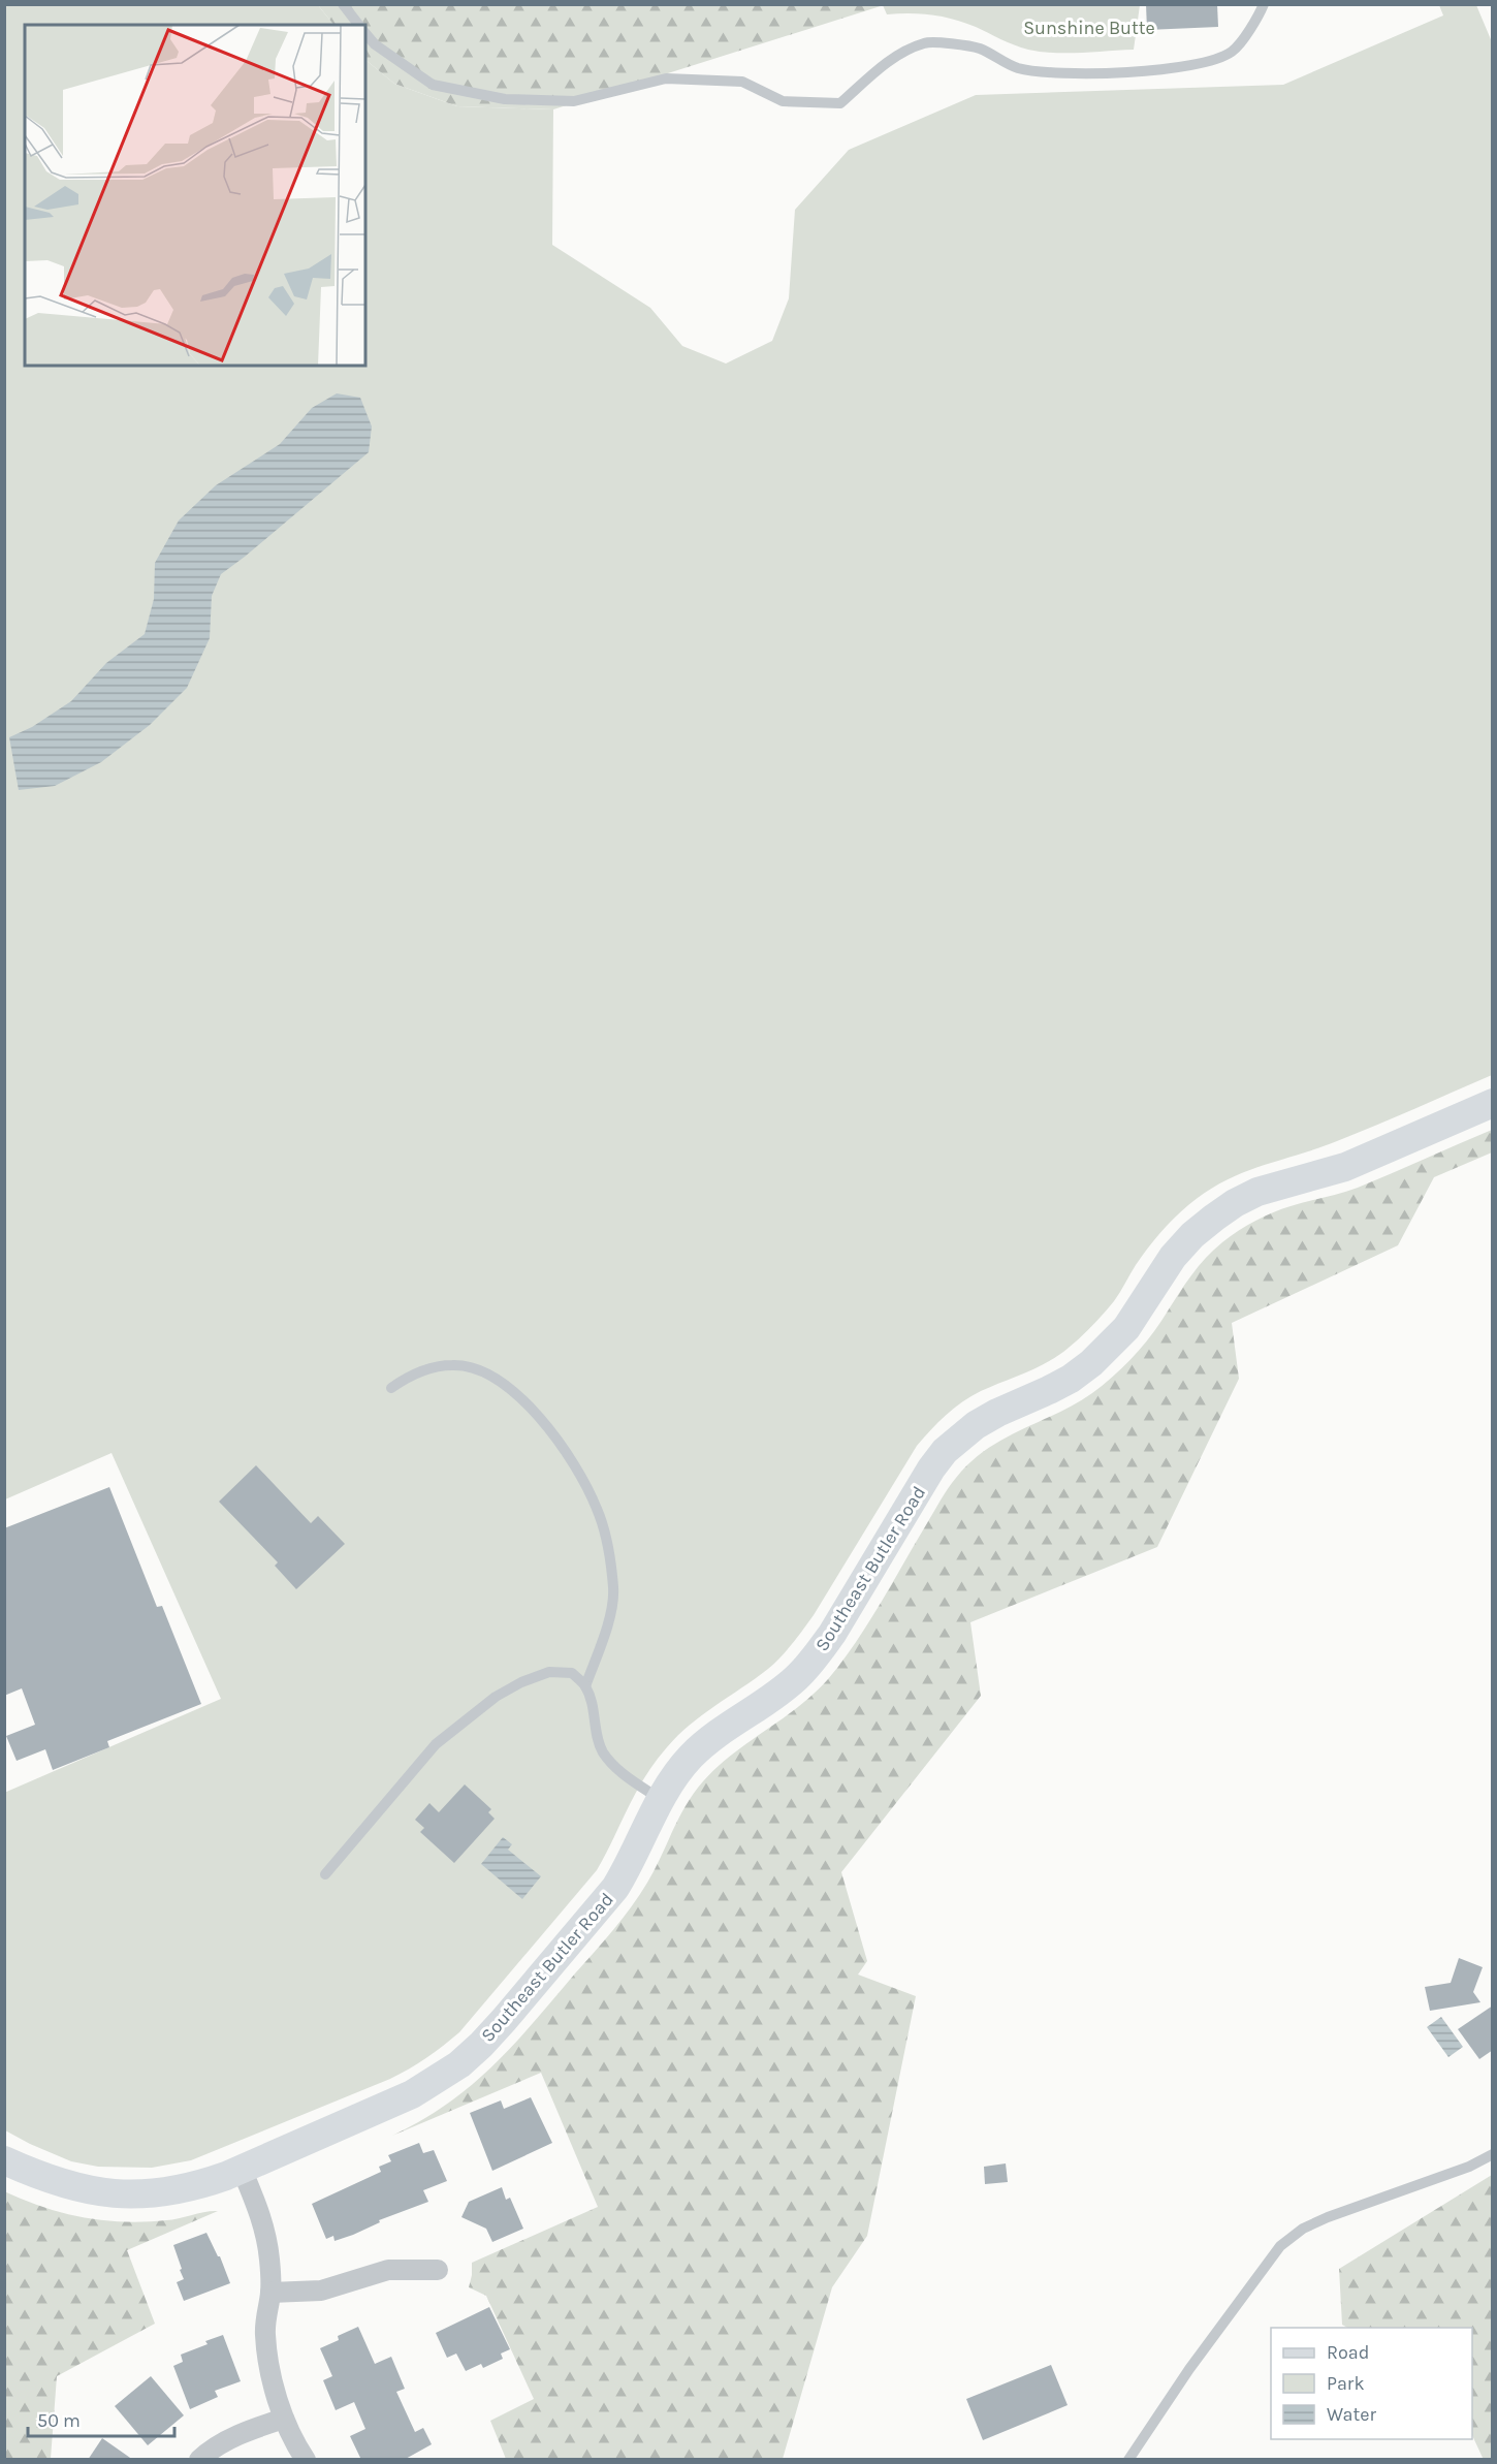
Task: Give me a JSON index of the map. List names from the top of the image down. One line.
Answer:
{"streets":{"main road":["Southeast Butler Road"]},"parks":["Sunshine Butte"],"legend":["Road","Park","Water"],"scale_bar":"50 m"}
